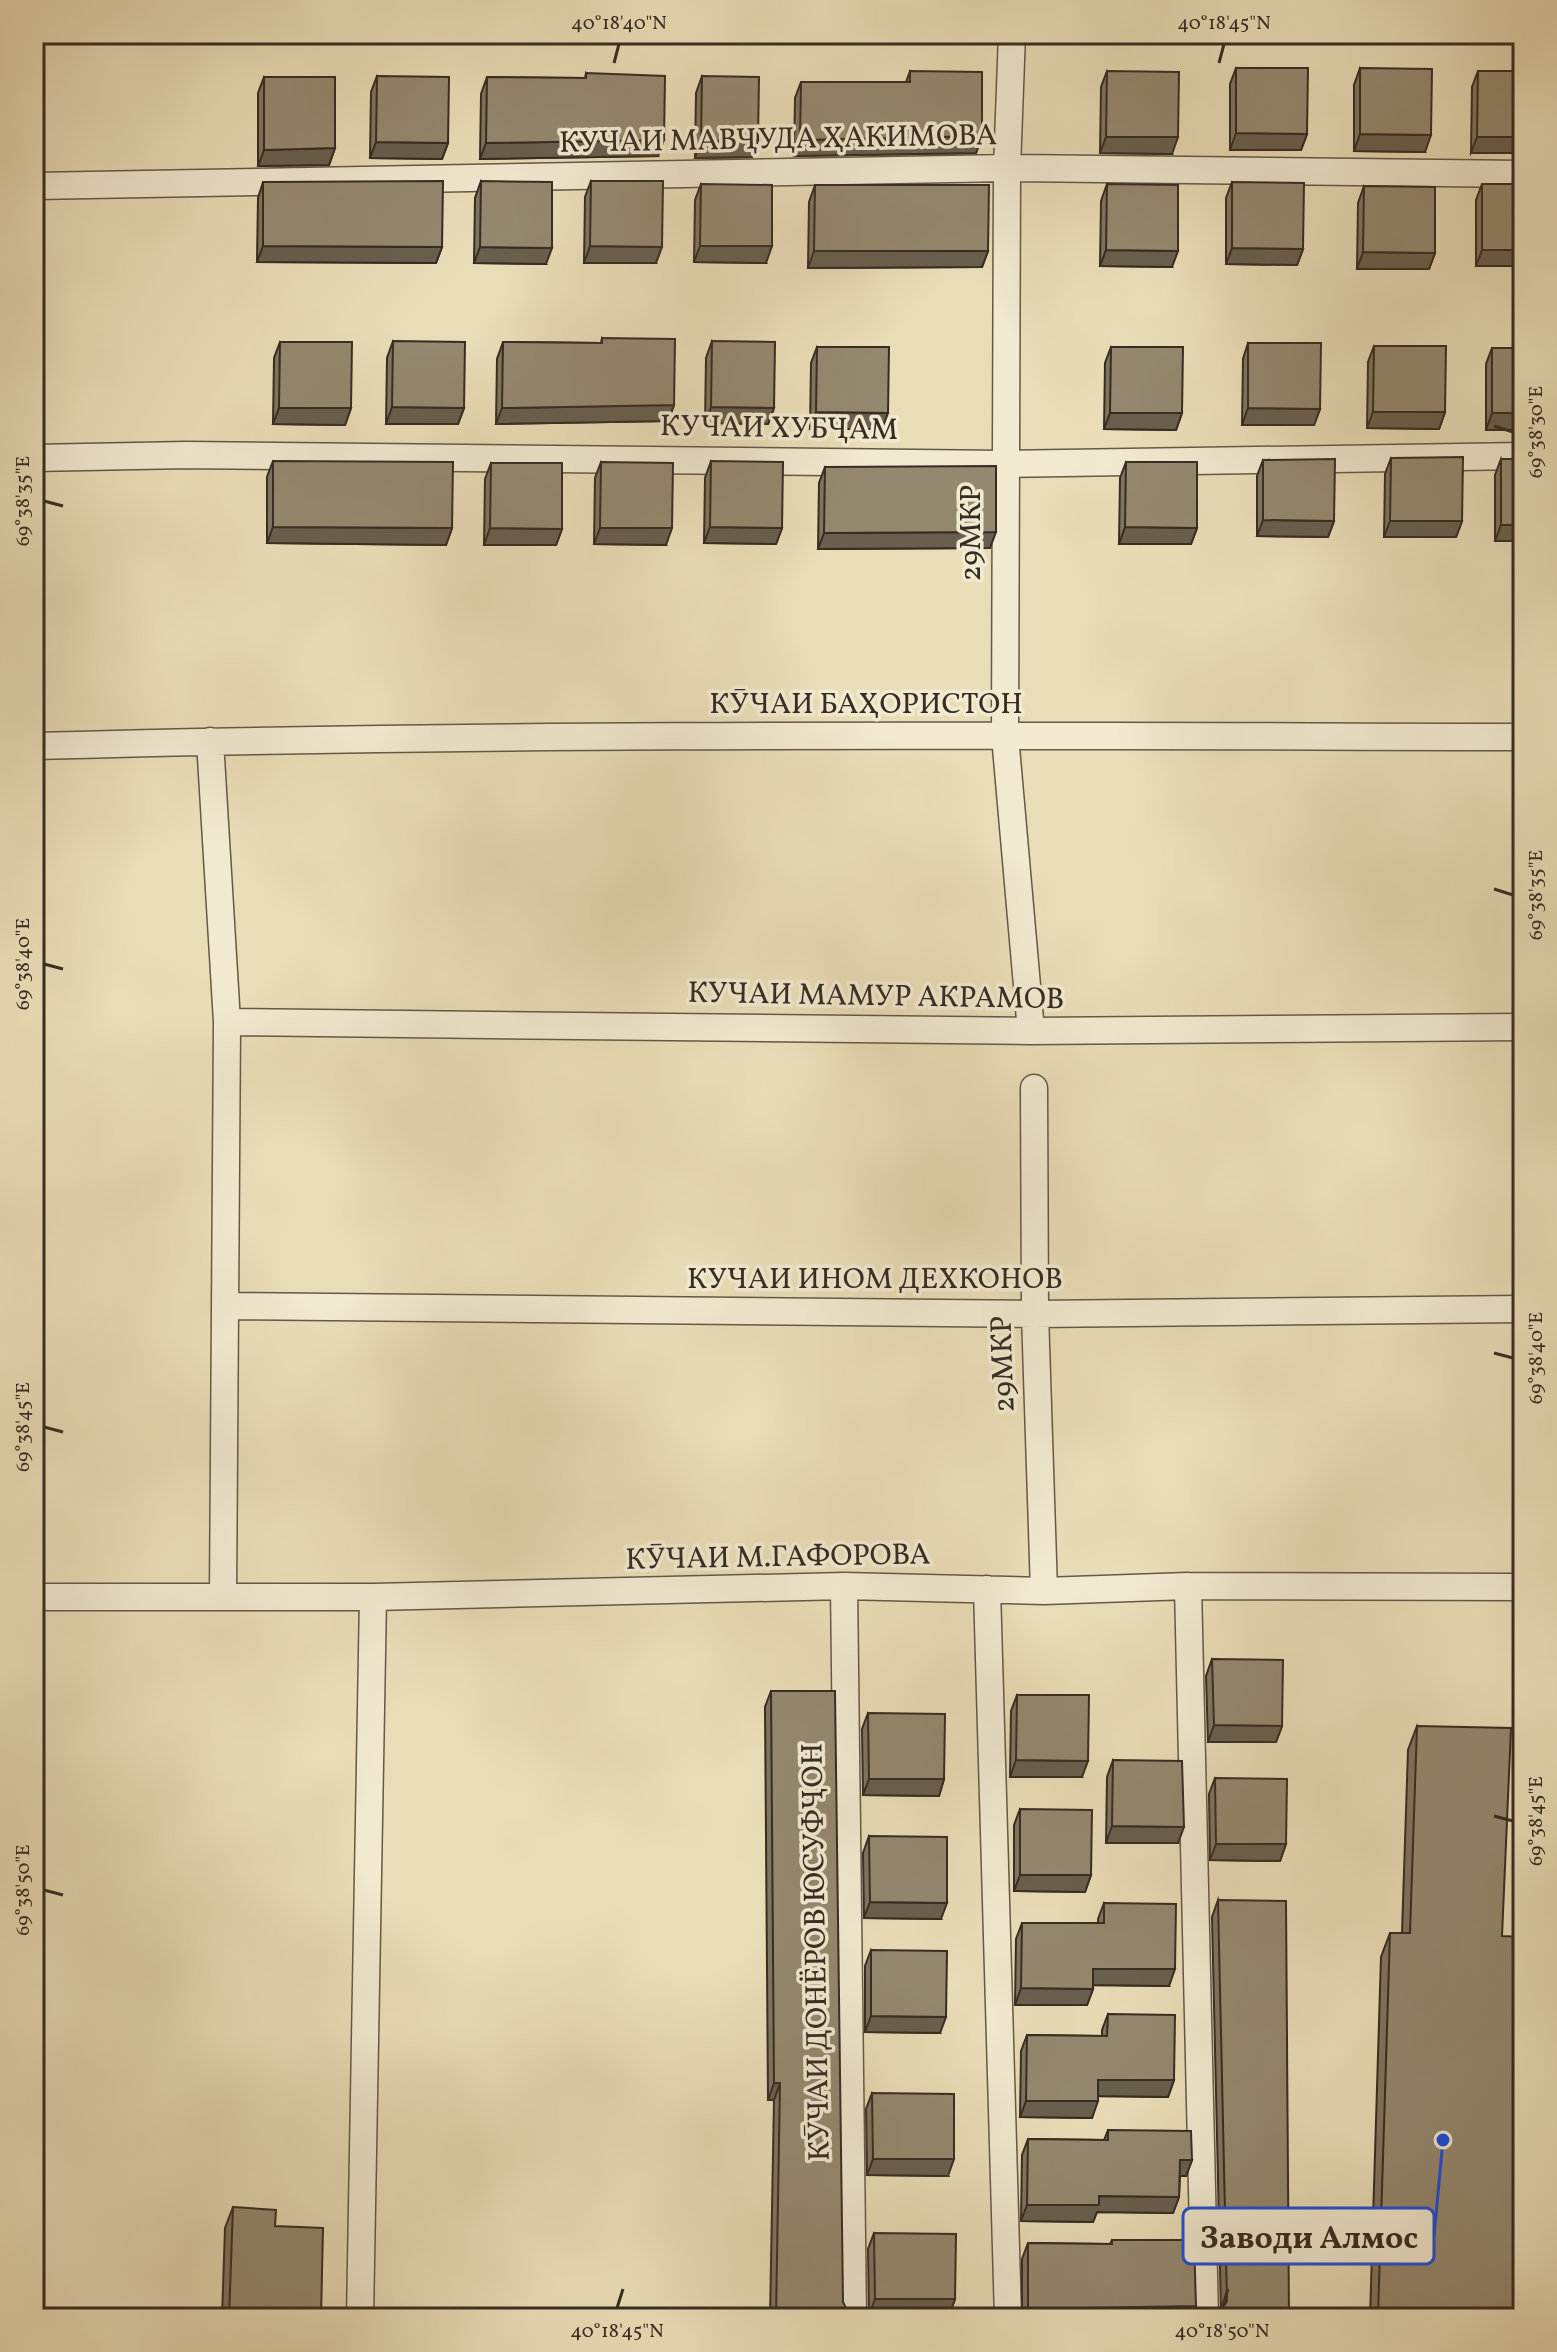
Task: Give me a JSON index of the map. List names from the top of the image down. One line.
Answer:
{"streets":{"street":["КУЧАИ МАВҶУДА ҲАКИМОВА","КУЧАИ ХУБҶАМ","29МКР","КӮЧАИ БАҲОРИСТОН","КУЧАИ МАМУР АКРАМОВ","КУЧАИ ИНОМ ДЕХКОНОВ","КӮЧАИ М.ГАФОРОВА","КӮЧАИ ДОНЁРОВ ЮСУФҶОН"]},"crossings":[["КУЧАИ МАВҶУДА ҲАКИМОВА","29МКР"],["КУЧАИ ХУБҶАМ","29МКР"],["29МКР","КӮЧАИ БАҲОРИСТОН"],["29МКР","КУЧАИ МАМУР АКРАМОВ"],["29МКР","КУЧАИ ИНОМ ДЕХКОНОВ"],["29МКР","КӮЧАИ М.ГАФОРОВА"],["КӮЧАИ М.ГАФОРОВА","КӮЧАИ ДОНЁРОВ ЮСУФҶОН"]],"places":["Заводи Алмос"],"coordinates":["40°18'40\"N","40°18'45\"N","69°38'30\"E","69°38'35\"E","69°38'40\"E","69°38'45\"E","69°38'50\"E","40°18'50\"N"]}
